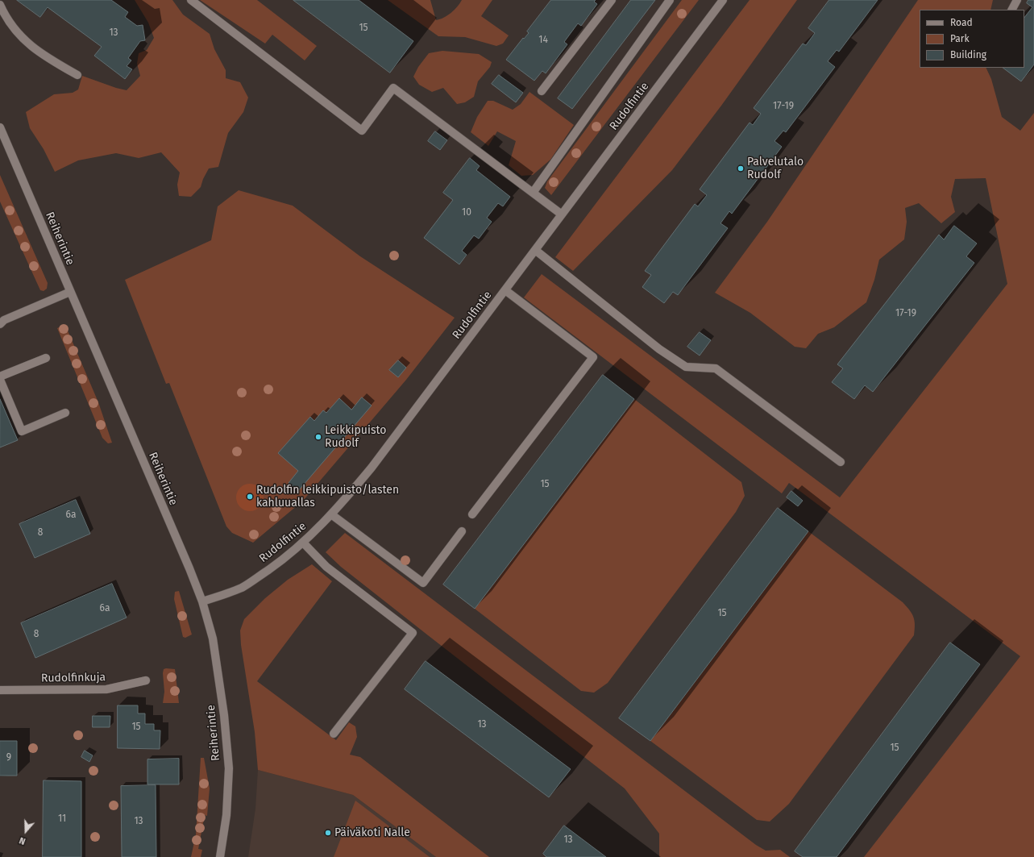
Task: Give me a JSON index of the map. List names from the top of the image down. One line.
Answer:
{"streets":{"street":["Rudolfintie","Reiherintie","Rudolfinkuja"]},"crossings":[["Rudolfintie","Reiherintie"]],"places":["Palvelutalo Rudolf","Leikkipuisto Rudolf","Rudolfin leikkipuisto/lasten kahluuallas","Päiväkoti Nalle"],"house_numbers":["15","13","14","17-19","10","17-19","15","6a","8","6a","15","8","13","15","15","9","11","13","13"],"legend":["Road","Park","Building"],"north":"bottom"}
